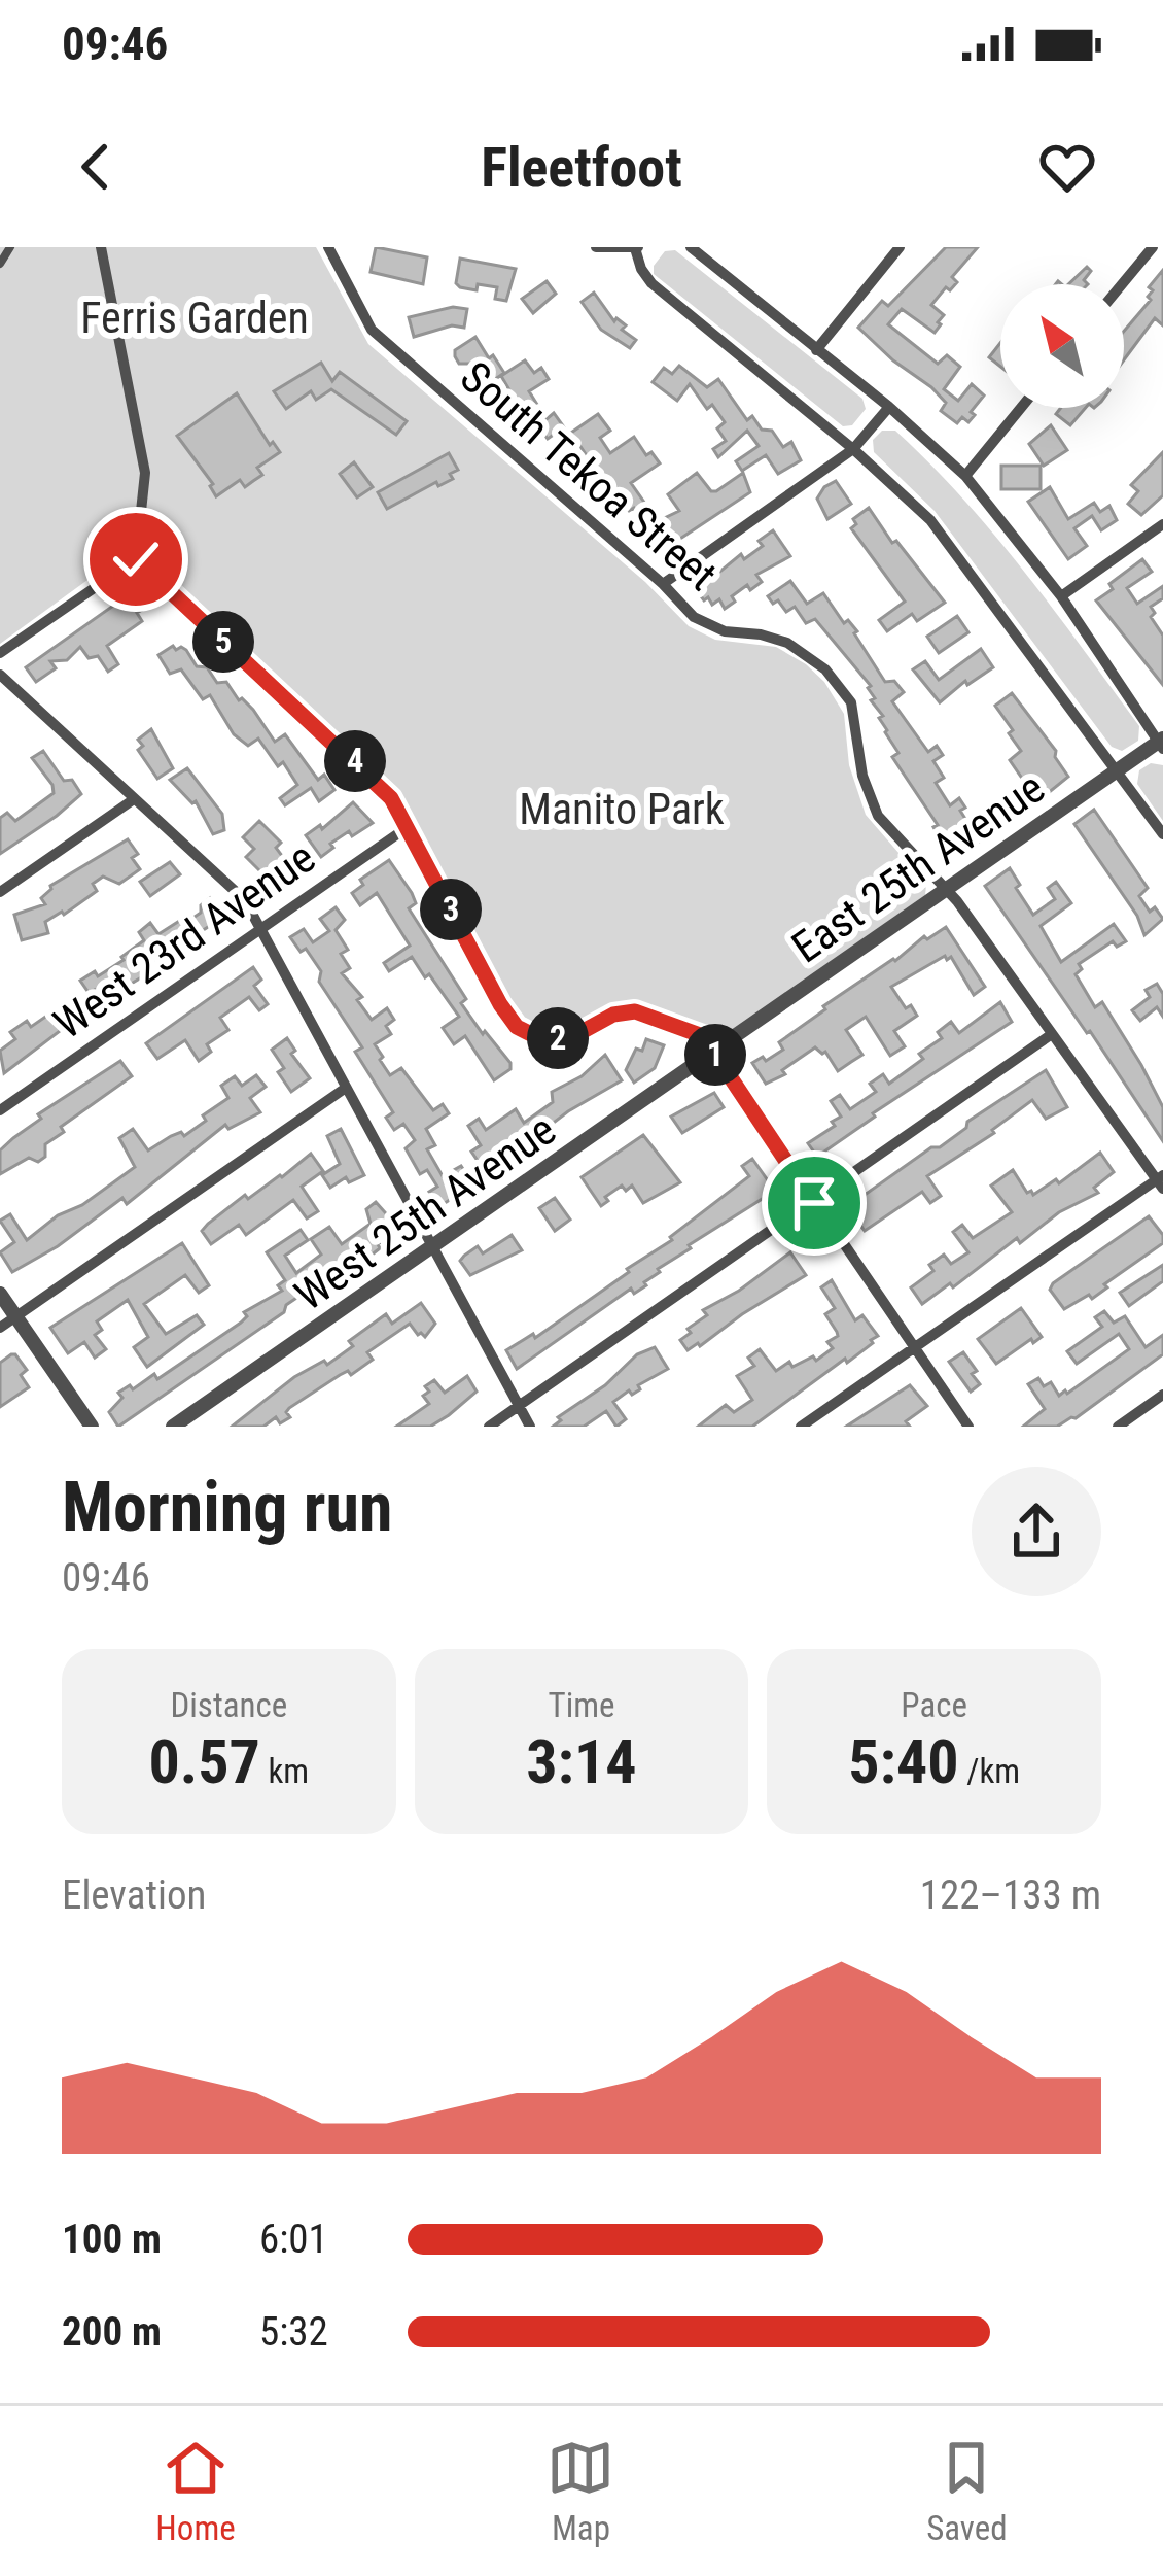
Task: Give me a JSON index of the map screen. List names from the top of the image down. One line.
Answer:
{"streets":{"street":["South Tekoa Street","East 25th Avenue","West 23rd Avenue","West 25th Avenue"]},"crossings":[["South Tekoa Street","East 25th Avenue"],["East 25th Avenue","West 25th Avenue"]],"parks":["Ferris Garden","Manito Park"],"north":"top left","page":{"status":"09:46","header":"Fleetfoot","pins":["5","4","3","2","1"],"heading":["Morning run","09:46"],"stats":[["Distance","0.57 km"],["Time","3:14"],["Pace","5:40 /km"]],"chart":["Elevation","122–133 m"],"list":[{"name":"100 m","note":"6:01"},{"name":"200 m","note":"5:32"}],"tabs":["Home","Map","Saved"]}}
